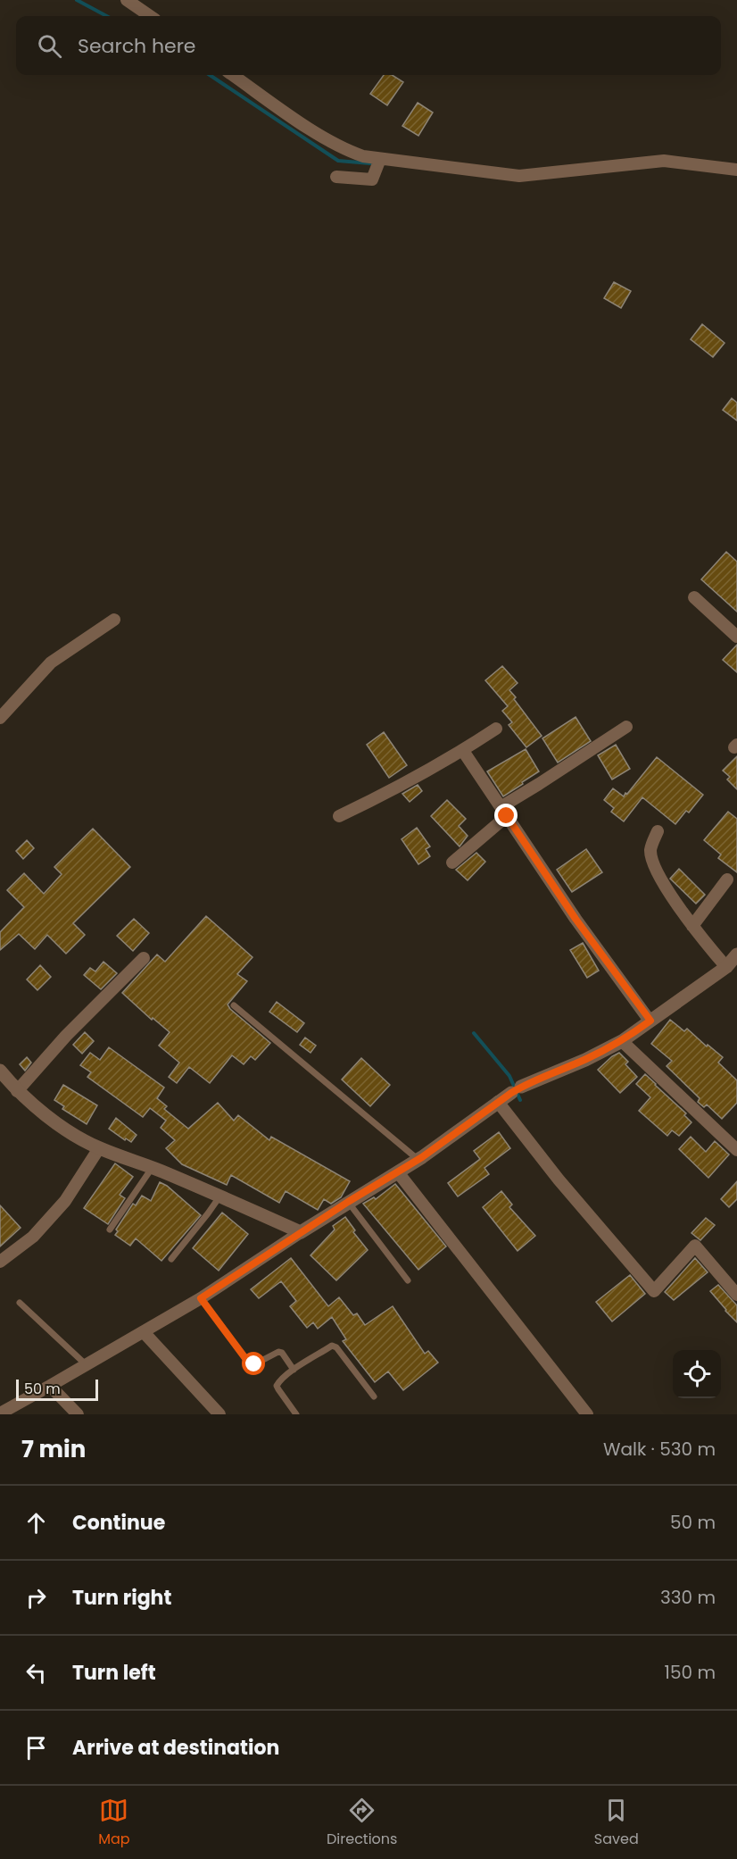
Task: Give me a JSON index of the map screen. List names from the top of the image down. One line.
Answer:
{"scale_bar":"50 m","page":{"search":"Search here","scale":"50 m","heading":["7 min","Walk · 530 m"],"list":[["Continue","50 m"],["Turn right","330 m"],["Turn left","150 m"],"Arrive at destination"],"nav":["Map","Directions","Saved"]}}
